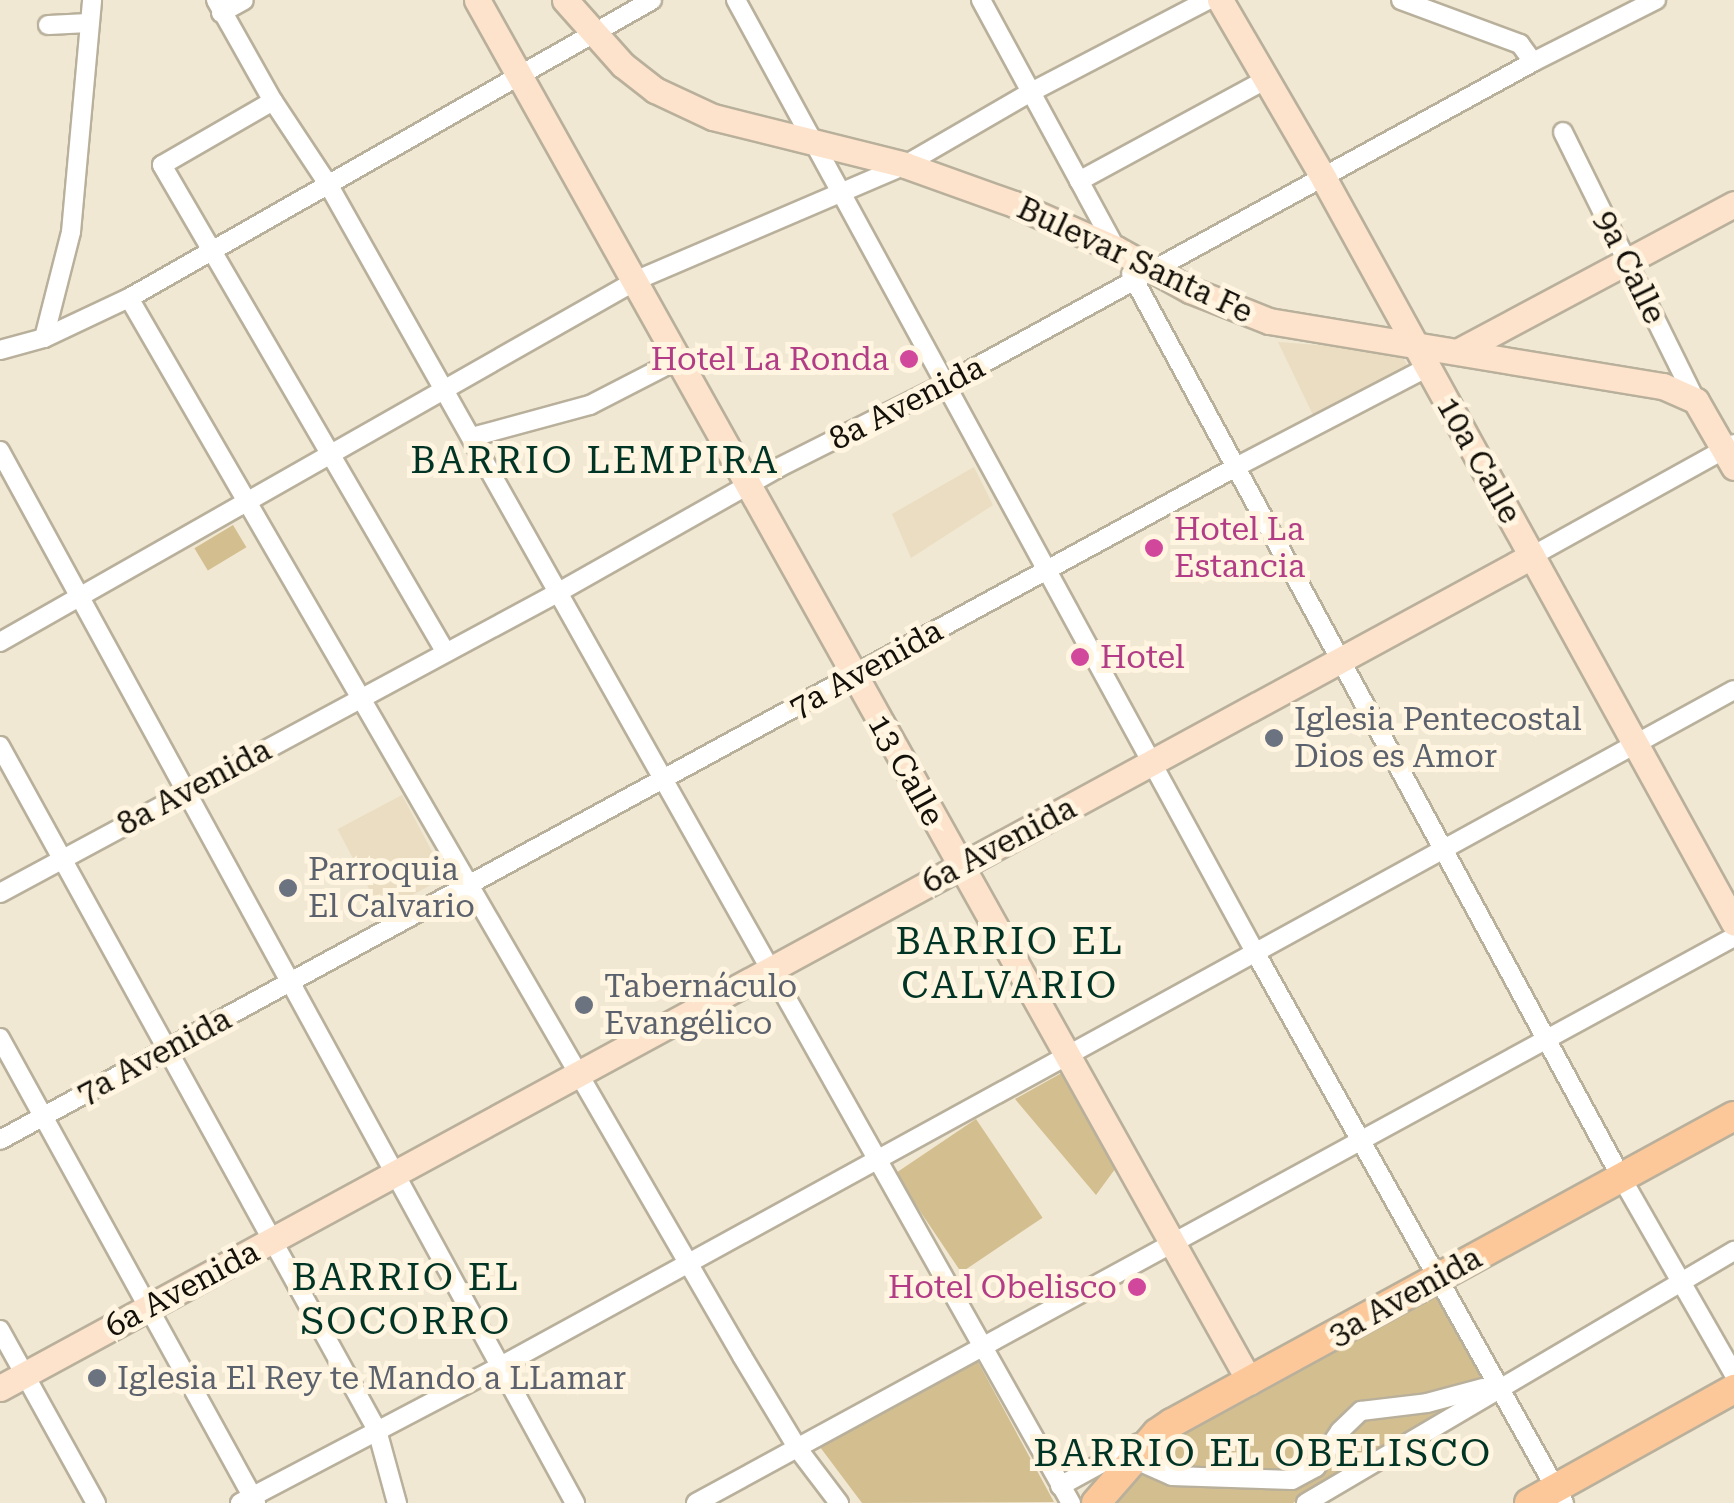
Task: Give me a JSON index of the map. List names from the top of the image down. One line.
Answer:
{"streets":{"main road":["3a Avenida"],"street":["Bulevar Santa Fe","9a Calle","8a Avenida","10a Calle","7a Avenida","13 Calle","6a Avenida"]},"crossings":[["Bulevar Santa Fe","9a Calle"],["Bulevar Santa Fe","8a Avenida"],["Bulevar Santa Fe","10a Calle"],["Bulevar Santa Fe","7a Avenida"],["9a Calle","7a Avenida"],["8a Avenida","10a Calle"],["8a Avenida","13 Calle"],["10a Calle","7a Avenida"],["10a Calle","6a Avenida"],["7a Avenida","13 Calle"],["13 Calle","6a Avenida"],["13 Calle","3a Avenida"]],"districts":["BARRIO LEMPIRA","BARRIO EL CALVARIO","BARRIO EL SOCORRO","BARRIO EL OBELISCO"],"places":["Hotel La Ronda","Hotel La Estancia","Hotel","Iglesia Pentecostal Dios es Amor","Parroquia El Calvario","Tabernáculo Evangélico","Hotel Obelisco","Iglesia El Rey te Mando a LLamar"]}
